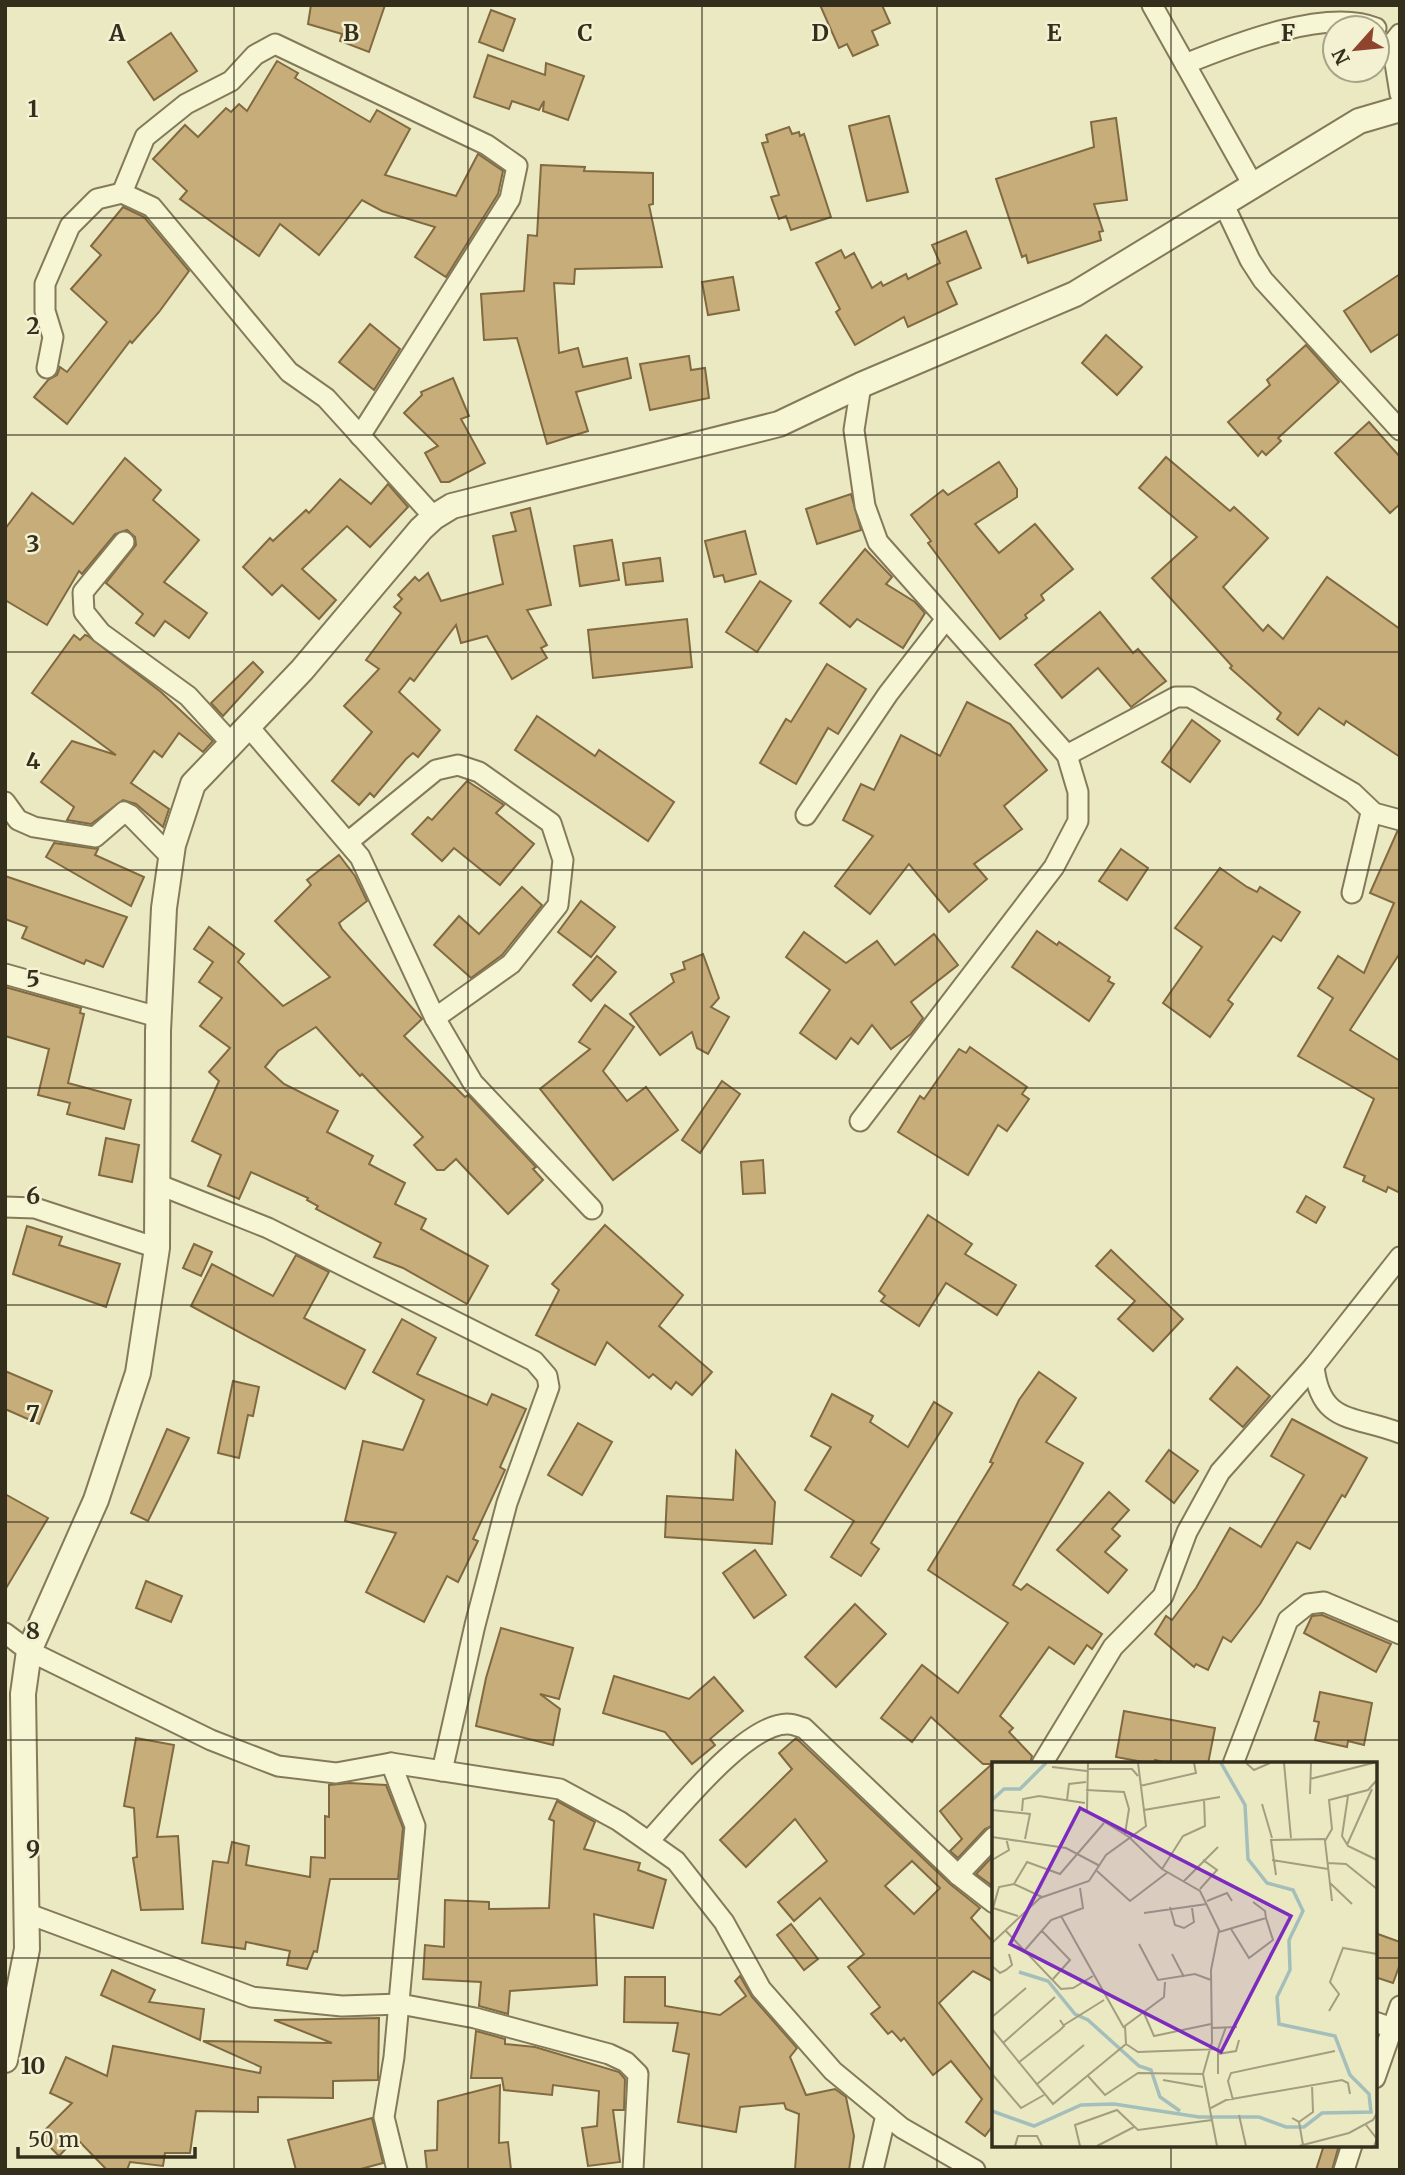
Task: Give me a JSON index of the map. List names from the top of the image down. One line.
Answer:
{"scale_bar":"50 m","north":"bottom left","grid":{"columns":["A","B","C","D","E","F"],"rows":["1","2","3","4","5","6","7","8","9","10"]}}
